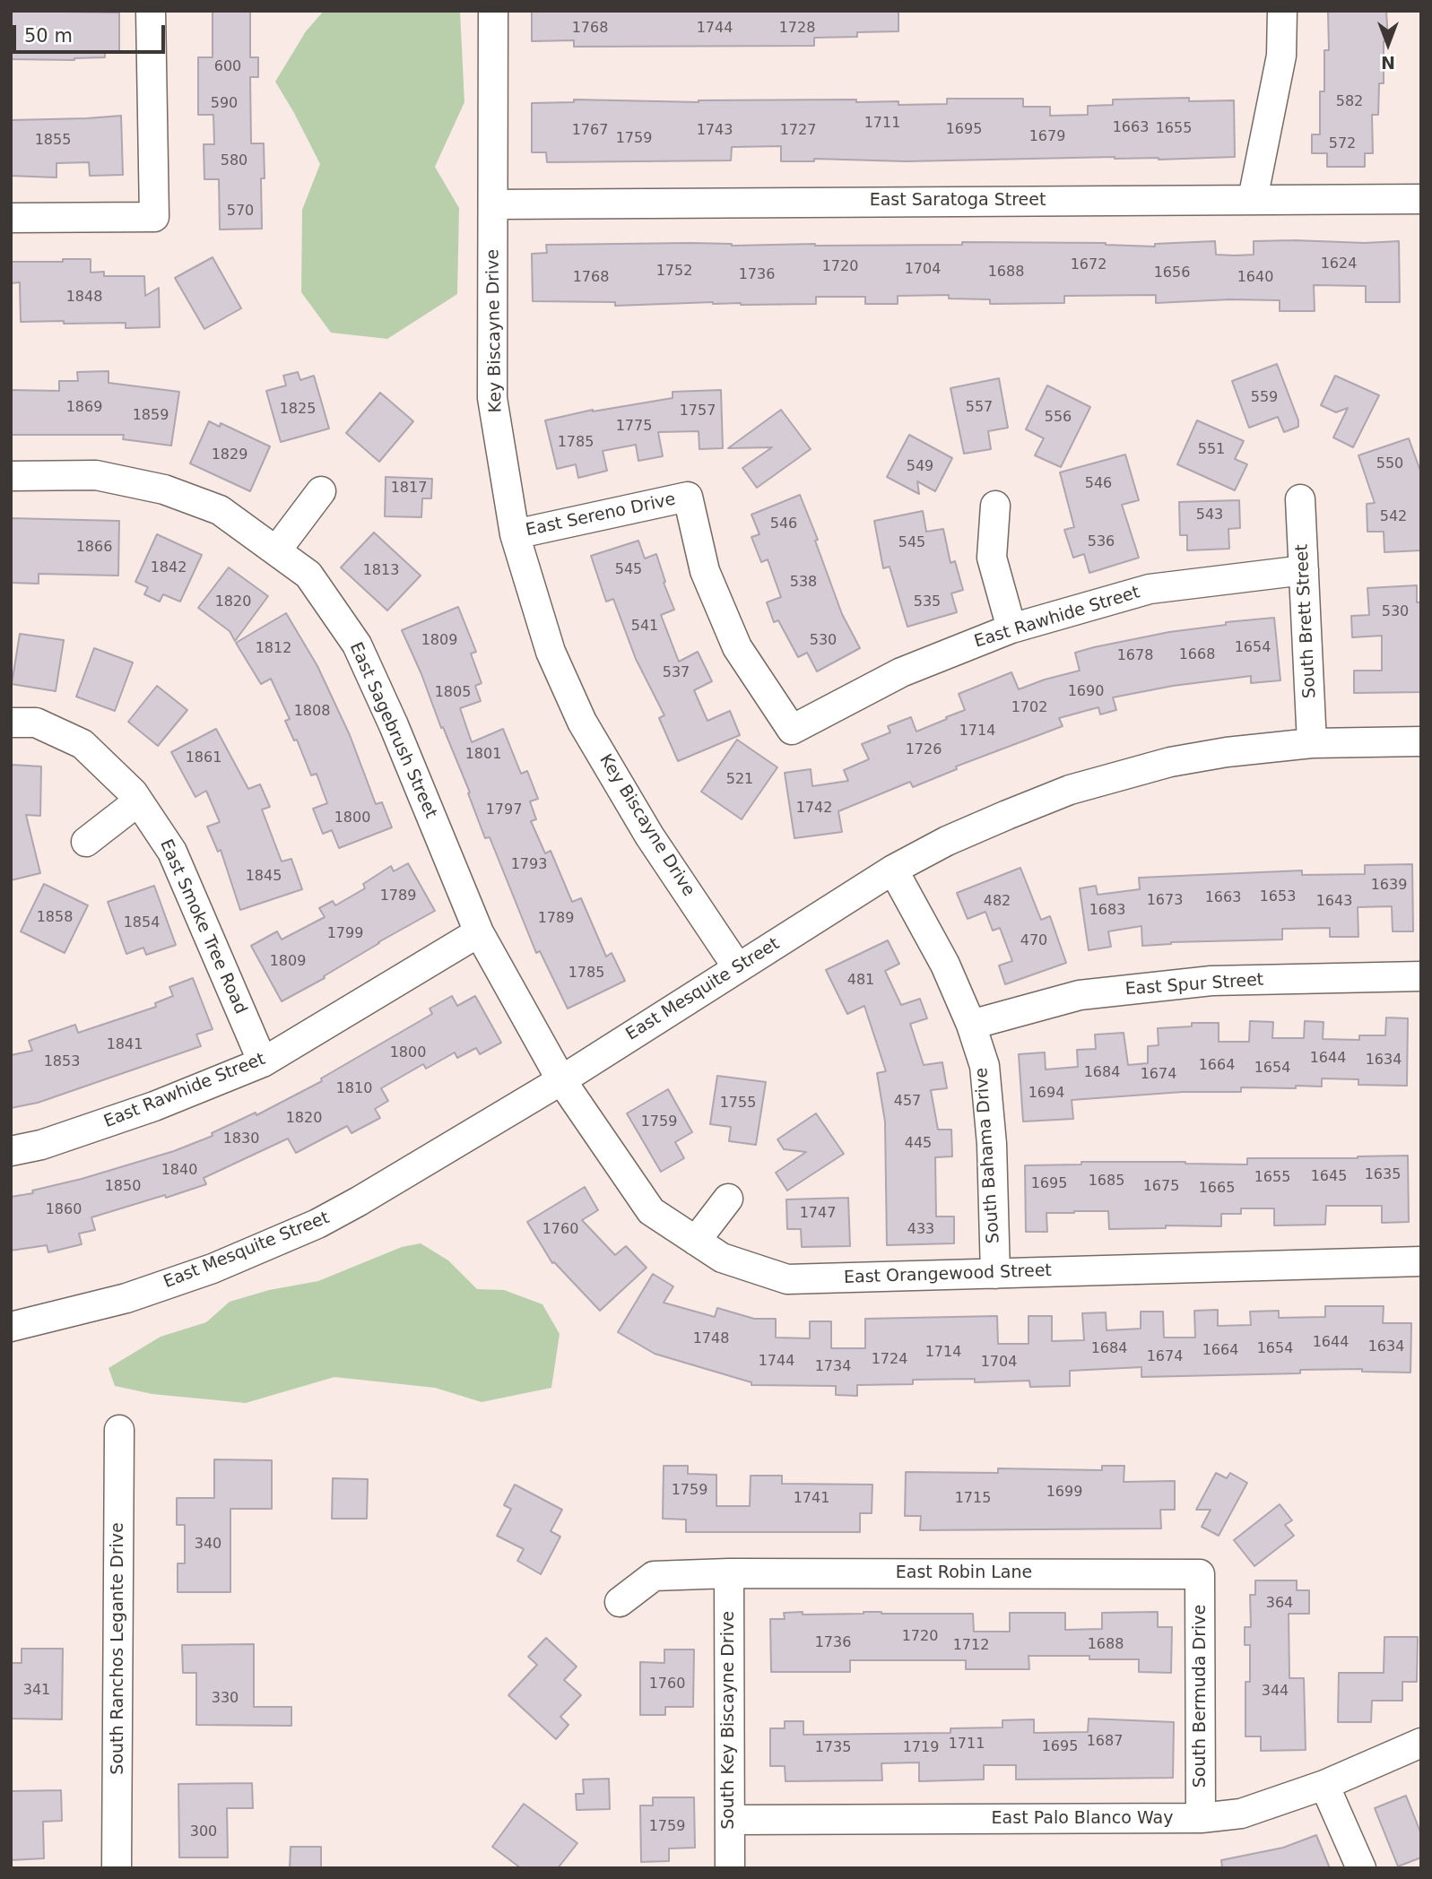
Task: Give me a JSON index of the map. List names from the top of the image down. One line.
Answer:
{"streets":{"street":["East Saratoga Street","Key Biscayne Drive","East Sereno Drive","East Rawhide Street","South Brett Street","East Sagebrush Street","East Smoke Tree Road","East Spur Street","East Mesquite Street","South Bahama Drive","East Orangewood Street","East Robin Lane","South Ranchos Legante Drive","South Bermuda Drive","South Key Biscayne Drive","East Palo Blanco Way"]},"crossings":[["East Saratoga Street","Key Biscayne Drive"],["Key Biscayne Drive","East Sereno Drive"],["Key Biscayne Drive","East Mesquite Street"],["East Sereno Drive","East Rawhide Street"],["East Rawhide Street","South Brett Street"],["East Rawhide Street","East Sagebrush Street"],["East Rawhide Street","East Smoke Tree Road"],["South Brett Street","East Mesquite Street"],["East Sagebrush Street","East Mesquite Street"],["East Sagebrush Street","East Orangewood Street"],["East Spur Street","South Bahama Drive"],["East Mesquite Street","South Bahama Drive"],["East Mesquite Street","East Orangewood Street"],["South Bahama Drive","East Orangewood Street"],["East Robin Lane","South Bermuda Drive"],["East Robin Lane","South Key Biscayne Drive"],["South Bermuda Drive","East Palo Blanco Way"],["South Key Biscayne Drive","East Palo Blanco Way"]],"house_numbers":["1768","1744","1728","600","582","590","1711","1663","1655","1695","1767","1743","1727","1679","1759","1855","572","580","570","1624","1672","1720","1704","1752","1688","1656","1736","1768","1640","1848","559","1869","557","1825","1757","1859","556","1775","1785","551","1829","550","549","546","1817","543","542","546","536","545","1866","1842","545","1813","538","1820","535","530","541","1809","530","1654","1812","1668","1678","537","1690","1805","1702","1808","1714","1726","1801","1861","521","1742","1797","1800","1793","1845","1639","1789","1653","1663","1673","482","1643","1683","1858","1789","1854","1799","470","1809","1785","481","1841","1800","1644","1634","1853","1664","1654","1684","1674","1810","1694","457","1755","1820","1759","1830","445","1840","1635","1645","1655","1685","1695","1850","1675","1665","1860","1747","1760","433","1748","1644","1634","1684","1654","1664","1714","1674","1724","1744","1704","1734","1759","1699","1741","1715","340","364","1720","1736","1688","1712","1760","341","344","330","1687","1711","1695","1735","1719","1759","300"],"scale_bar":"50 m","north":"bottom"}
